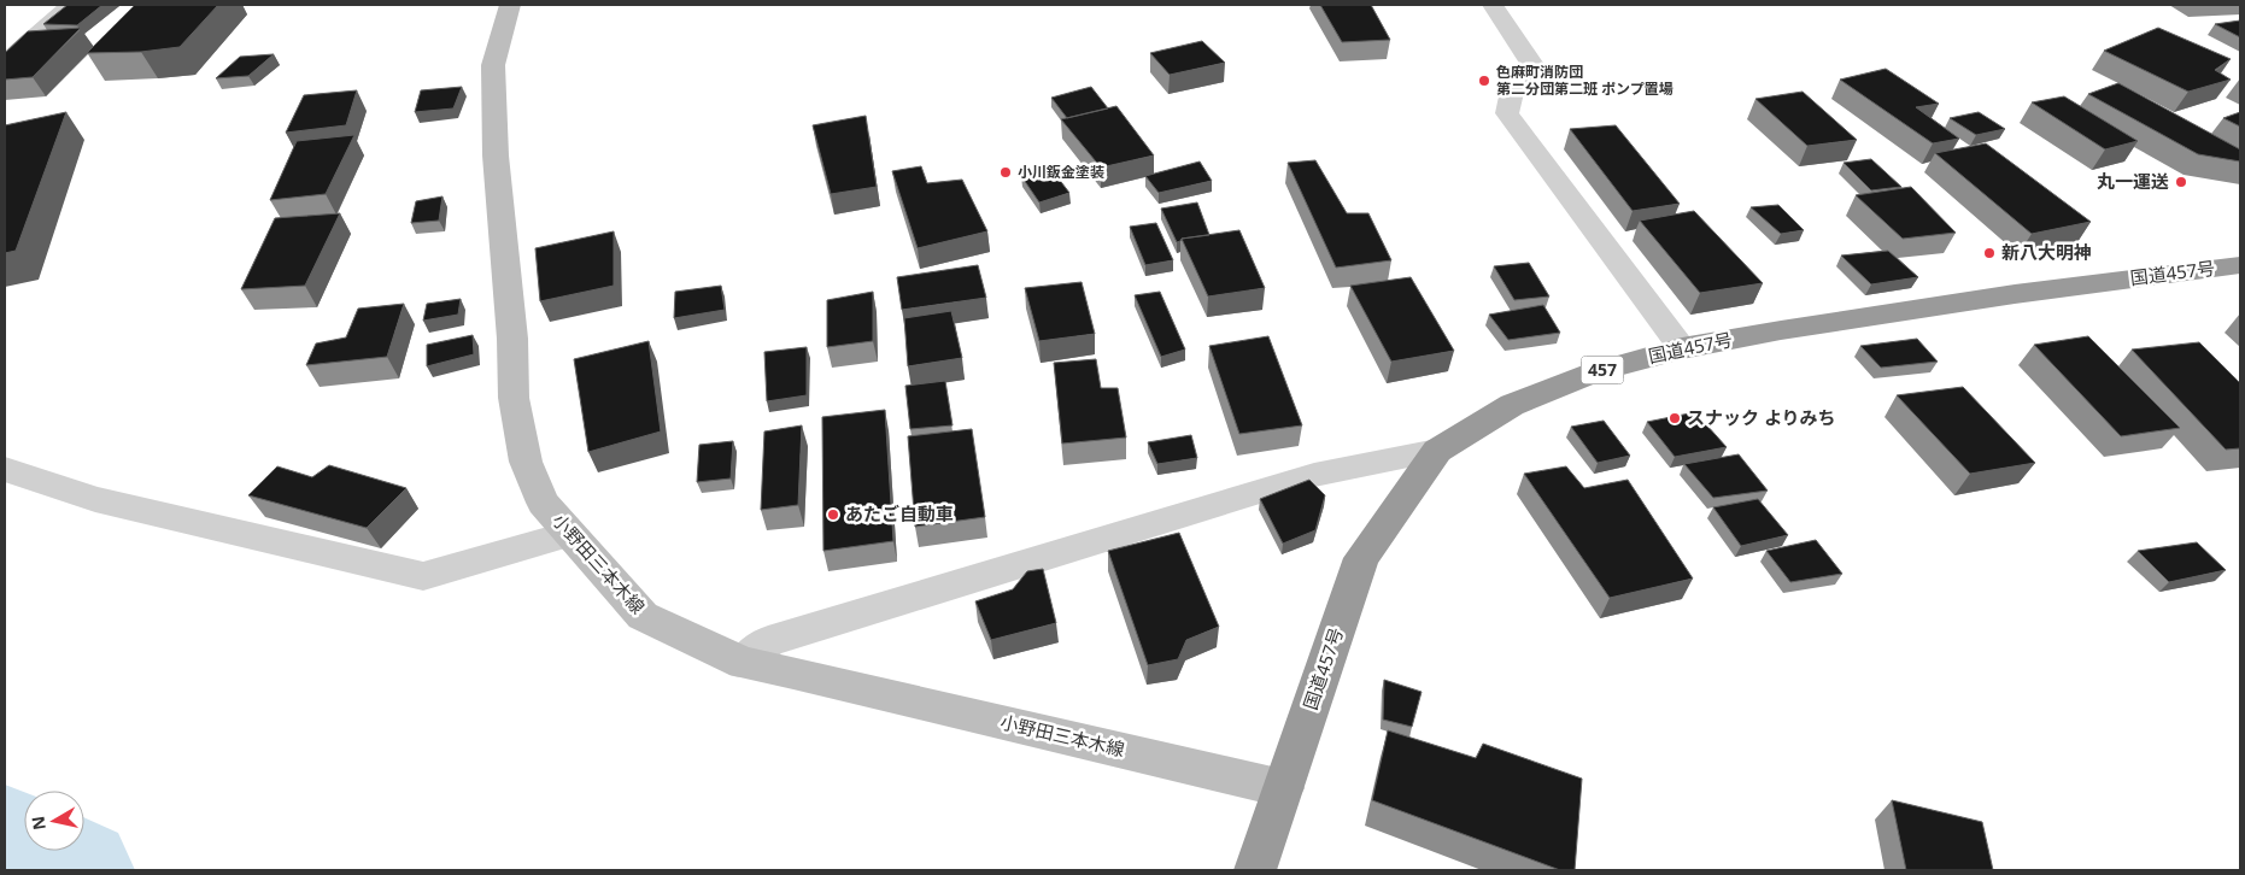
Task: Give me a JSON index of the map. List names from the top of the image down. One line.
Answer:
{"streets":{"highway":["国道457号","457"],"main road":["小野田三本木線"]},"crossings":[["国道457号","小野田三本木線"]],"places":["色麻町消防団 第二分団第二班 ポンプ置場","小川鈑金塗装","丸一運送","新八大明神","スナック よりみち","あたご自動車"],"north":"left"}
